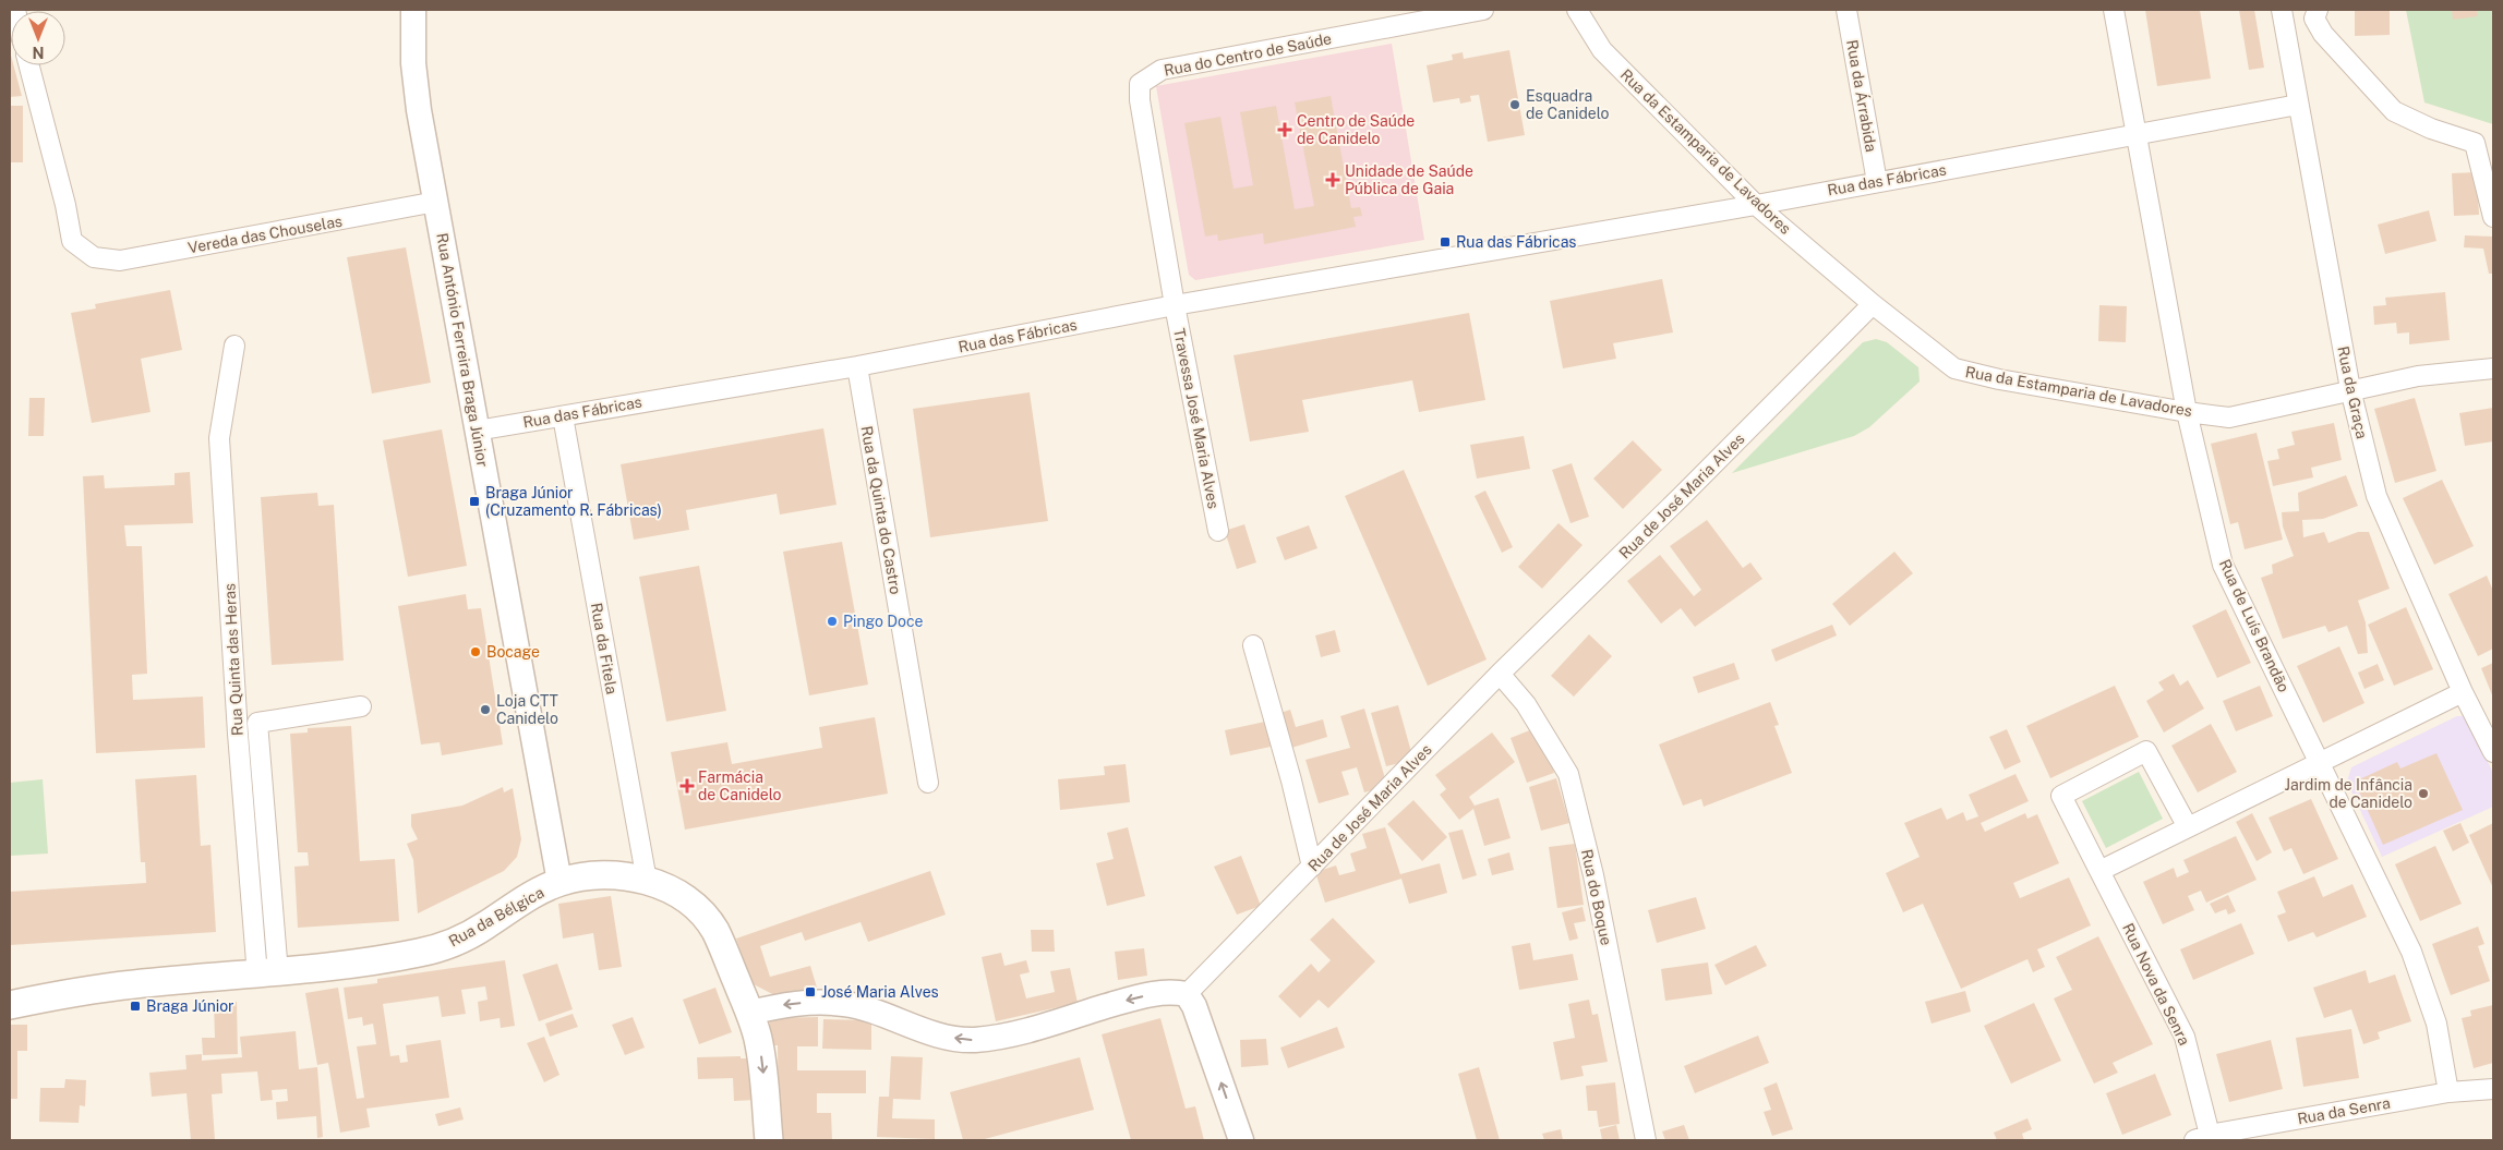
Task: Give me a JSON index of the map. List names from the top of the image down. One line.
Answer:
{"streets":{"main road":["Rua da Bélgica"],"street":["Rua do Centro de Saúde","Rua da Árrabida","Rua da Estamparia de Lavadores","Rua das Fábricas","Vereda das Chouselas","Rua António Ferreira Braga Júnior","Rua da Graça","Travessa José Maria Alves","Rua de José Maria Alves","Rua da Quinta do Castro","Rua de Luís Brandão","Rua da Fitela","Rua Quinta das Heras","Rua do Boque","Rua Nova da Senra","Rua da Senra"]},"crossings":[["Rua do Centro de Saúde","Rua das Fábricas"],["Rua do Centro de Saúde","Travessa José Maria Alves"],["Rua da Árrabida","Rua das Fábricas"],["Rua da Estamparia de Lavadores","Rua das Fábricas"],["Rua da Estamparia de Lavadores","Rua da Graça"],["Rua da Estamparia de Lavadores","Rua de José Maria Alves"],["Rua da Estamparia de Lavadores","Rua de Luís Brandão"],["Rua das Fábricas","Rua António Ferreira Braga Júnior"],["Rua das Fábricas","Rua da Graça"],["Rua das Fábricas","Travessa José Maria Alves"],["Rua das Fábricas","Rua da Quinta do Castro"],["Rua das Fábricas","Rua de Luís Brandão"],["Rua das Fábricas","Rua da Fitela"],["Vereda das Chouselas","Rua António Ferreira Braga Júnior"],["Rua António Ferreira Braga Júnior","Rua da Bélgica"],["Rua de José Maria Alves","Rua do Boque"],["Rua de Luís Brandão","Rua da Senra"],["Rua da Fitela","Rua da Bélgica"],["Rua Quinta das Heras","Rua da Bélgica"],["Rua Nova da Senra","Rua da Senra"]],"places":{"other":["Esquadra de Canidelo","Pingo Doce","Bocage","Loja CTT Canidelo","Jardim de Infância de Canidelo"],"health":["Centro de Saúde de Canidelo","Unidade de Saúde Pública de Gaia","Farmácia de Canidelo"],"transit":["Rua das Fábricas","Braga Júnior (Cruzamento R. Fábricas)","José Maria Alves","Braga Júnior"]},"north":"bottom"}
